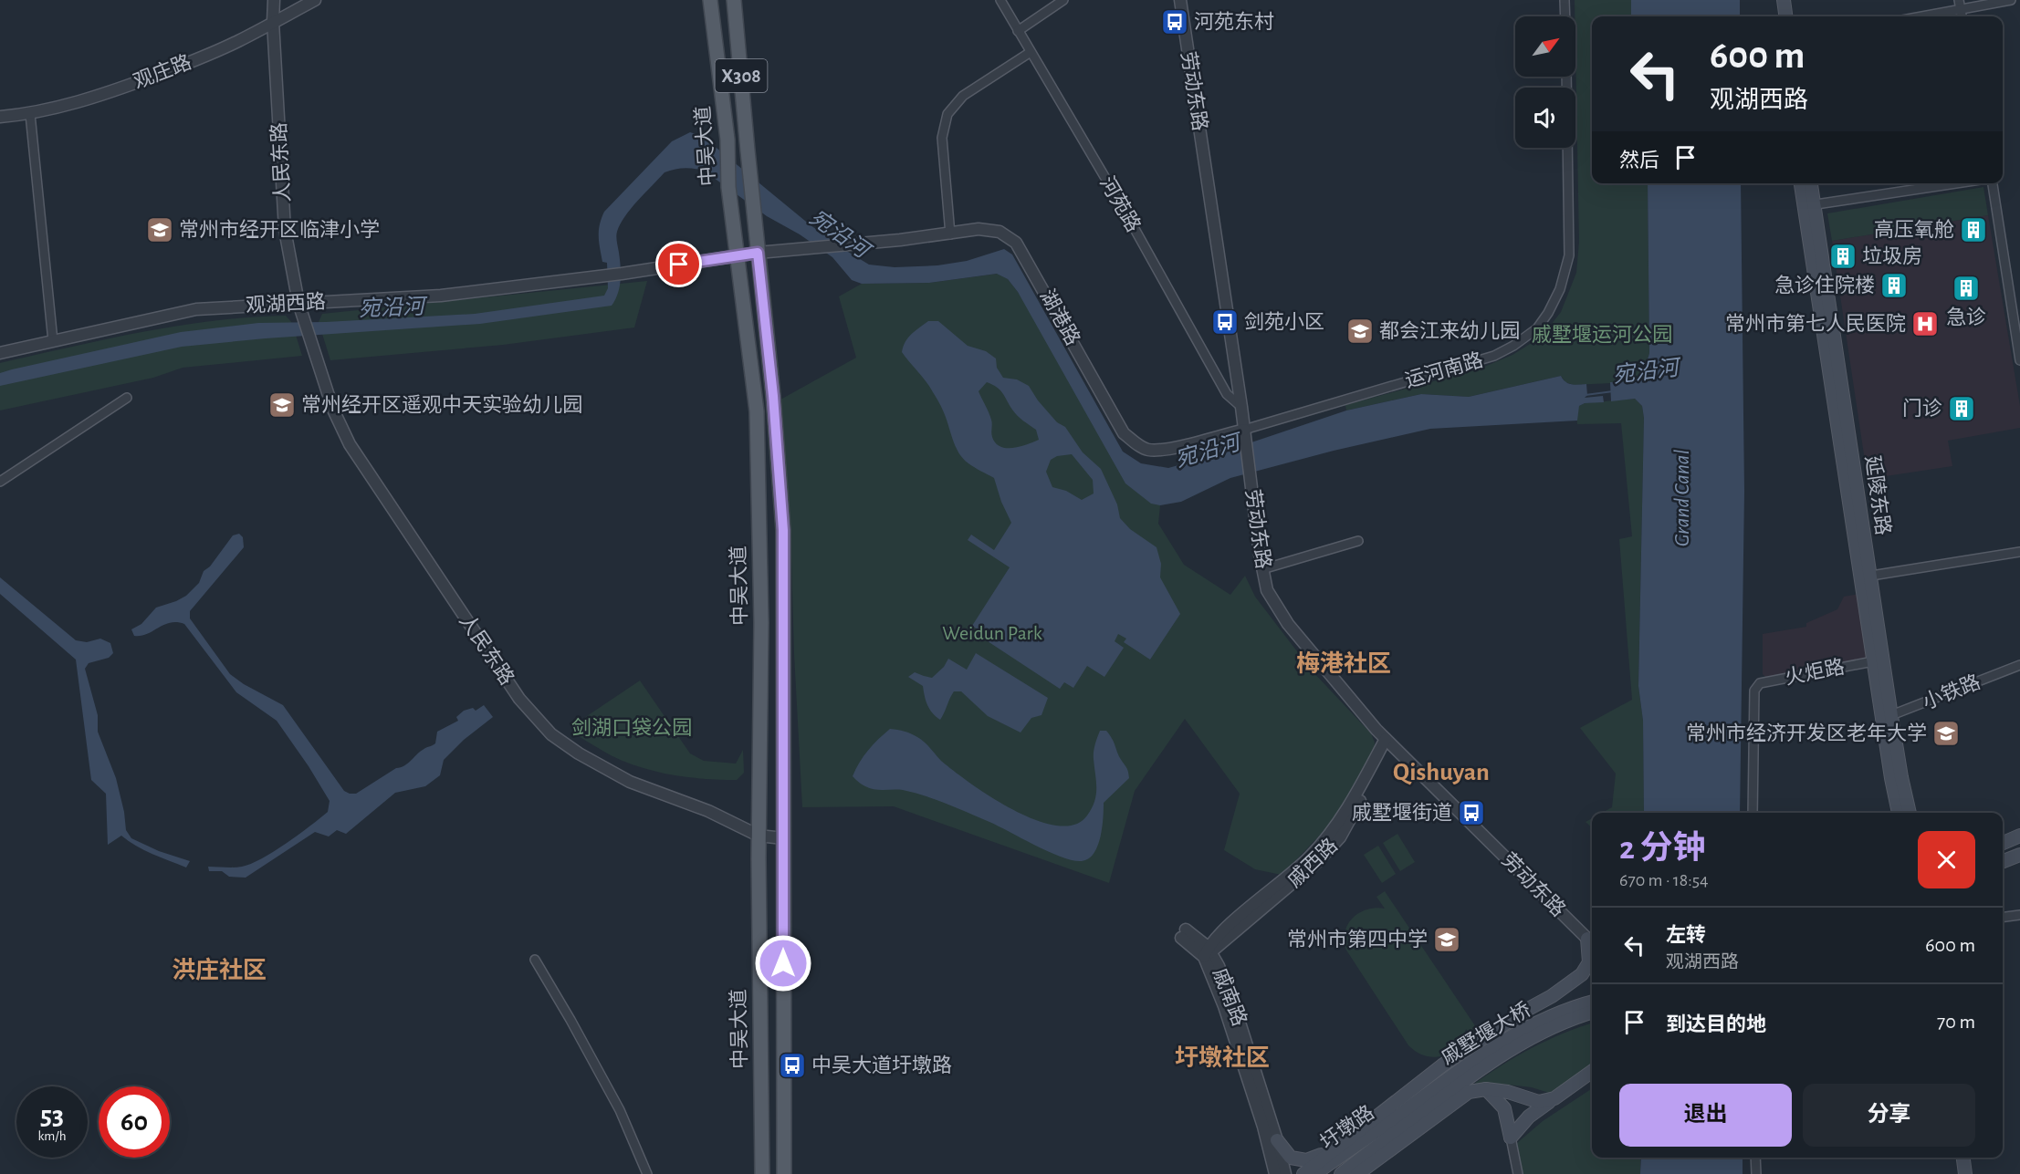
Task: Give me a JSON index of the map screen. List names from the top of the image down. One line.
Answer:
{"streets":{"main road":["X308","中吴大道","延陵东路","戚墅堰大桥","圩墩路"],"street":["观庄路","劳动东路","人民东路","河苑路","观湖西路","湖港路","运河南路","火炬路","小铁路","戚西路","戚南路"]},"crossings":[["观庄路","人民东路"],["劳动东路","河苑路"],["劳动东路","湖港路"],["劳动东路","运河南路"],["劳动东路","戚西路"],["中吴大道","人民东路"],["中吴大道","观湖西路"],["中吴大道","湖港路"],["人民东路","观湖西路"],["湖港路","运河南路"],["延陵东路","火炬路"],["延陵东路","小铁路"],["戚西路","戚南路"],["戚墅堰大桥","圩墩路"]],"districts":["梅港社区","Qishuyan","洪庄社区","圩墩社区"],"water":["宛沿河","Grand Canal"],"parks":["戚墅堰运河公园","Weidun Park","剑湖口袋公园"],"places":{"bus stop":["河苑东村","剑苑小区","戚墅堰街道","中吴大道圩墩路"],"school or university":["常州市经开区临津小学","都会江来幼儿园","常州经开区遥观中天实验幼儿园","常州市经济开发区老年大学","常州市第四中学"],"building":["高压氧舱","垃圾房","急诊住院楼","急诊","门诊"],"hospital":["常州市第七人民医院"]},"north":"top right","page":{"turn":["600 m","观湖西路"],"then":"然后","heading":["2 分钟","670 m · 18:54"],"list":[{"name":"左转","note":"观湖西路","value":"600 m"},{"name":"到达目的地","value":"70 m"}],"buttons":["退出","分享"],"speed":"53 km/h","limit":"60"}}
